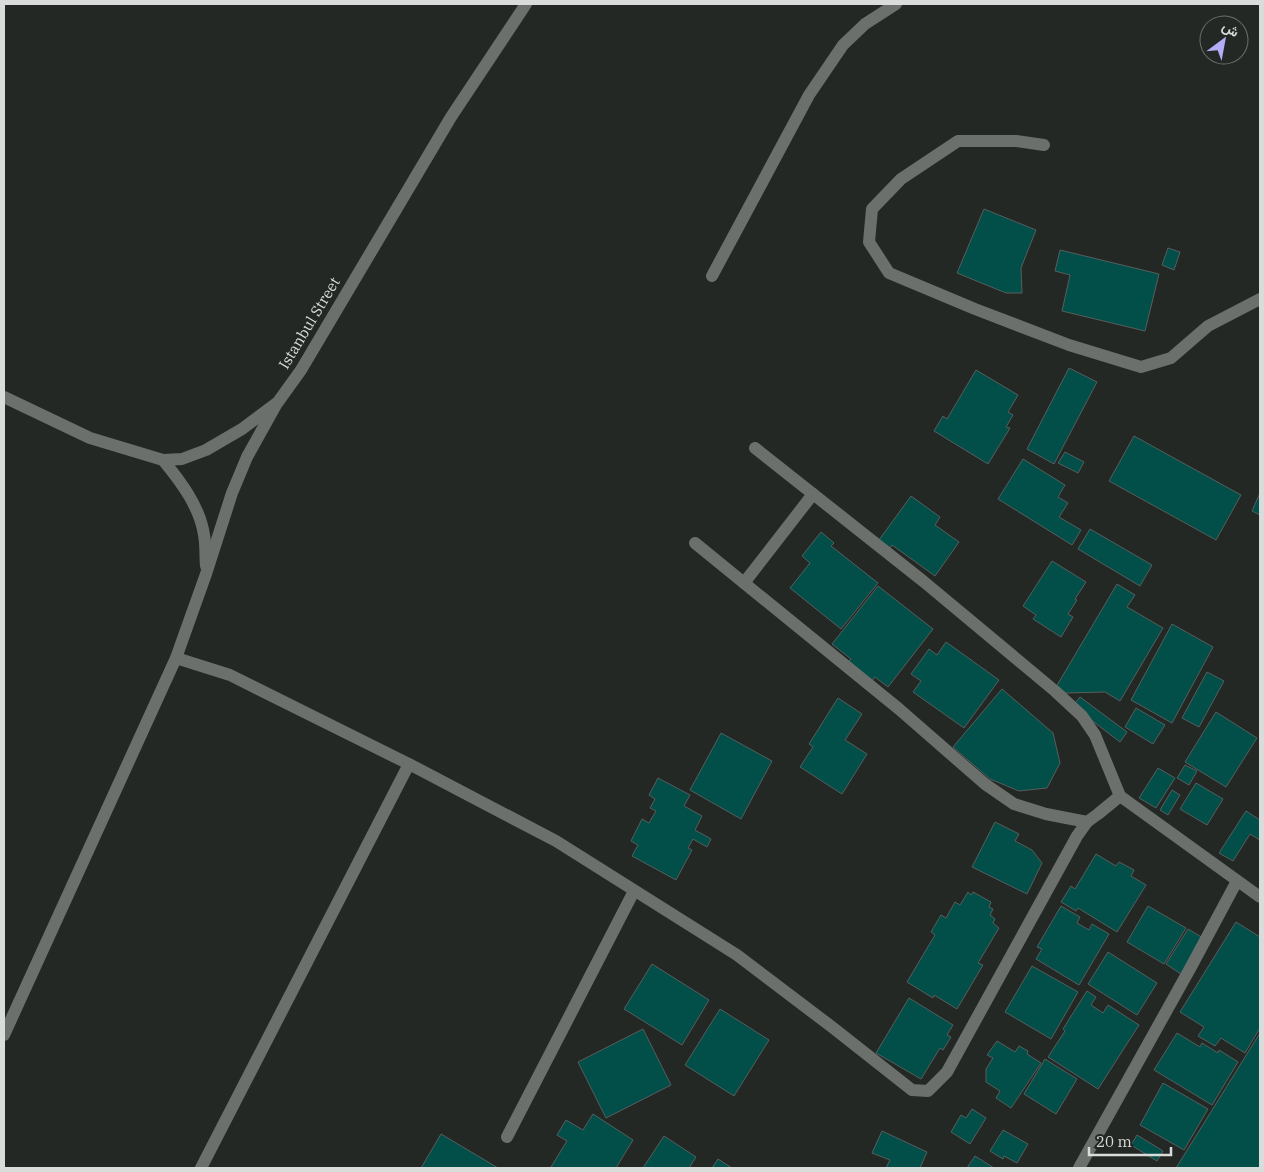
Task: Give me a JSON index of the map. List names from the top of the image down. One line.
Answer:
{"streets":{"street":["Istanbul Street"]},"scale_bar":"20 m","north":"top right"}
